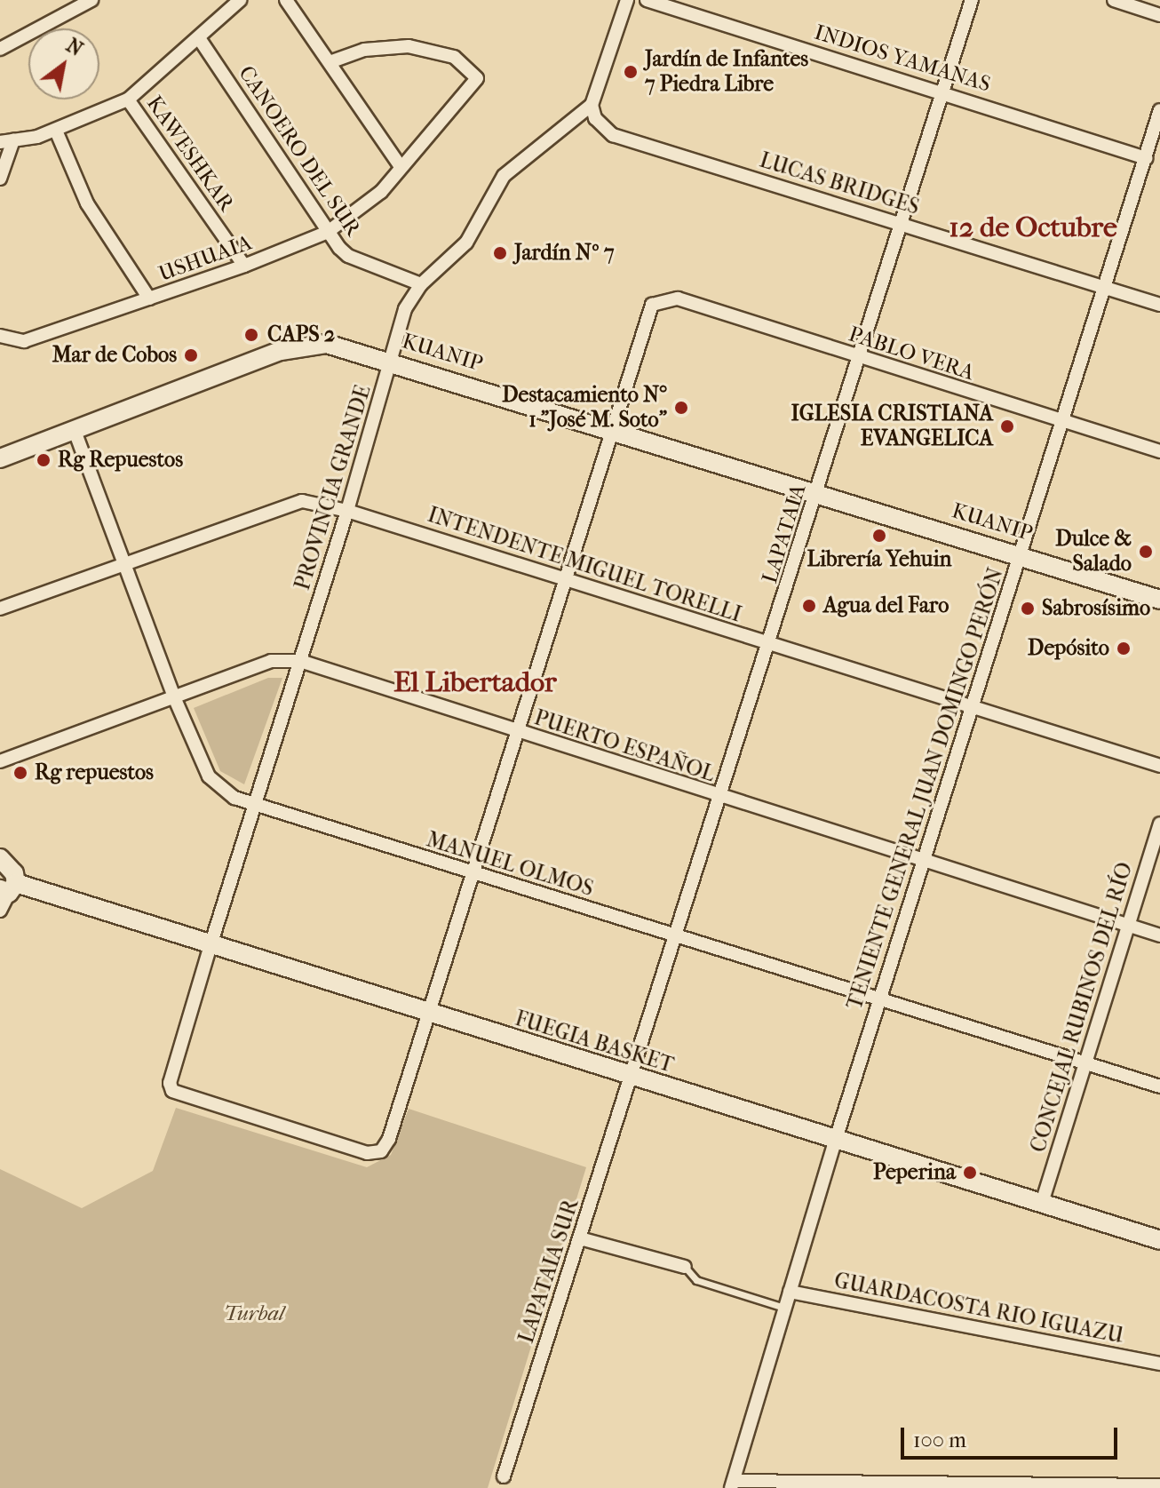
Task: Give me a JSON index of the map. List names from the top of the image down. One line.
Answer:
{"streets":{"main road":["KUANIP","FUEGIA BASKET"],"street":["INDIOS YAMANAS","CANOERO DEL SUR","KAWESHKAR","LUCAS BRIDGES","USHUAIA","PABLO VERA","PROVINCIA GRANDE","LAPATAIA","INTENDENTE MIGUEL TORELLI","PUERTO ESPAÑOL","TENIENTE GENERAL JUAN DOMINGO PERÓN","MANUEL OLMOS","CONCEJAL RUBINOS DEL RÍO","LAPATAIA SUR","GUARDACOSTA RIO IGUAZU"]},"crossings":[["INDIOS YAMANAS","LAPATAIA"],["INDIOS YAMANAS","TENIENTE GENERAL JUAN DOMINGO PERÓN"],["CANOERO DEL SUR","USHUAIA"],["CANOERO DEL SUR","PROVINCIA GRANDE"],["KAWESHKAR","USHUAIA"],["LUCAS BRIDGES","PROVINCIA GRANDE"],["LUCAS BRIDGES","LAPATAIA"],["LUCAS BRIDGES","TENIENTE GENERAL JUAN DOMINGO PERÓN"],["KUANIP","PABLO VERA"],["KUANIP","PROVINCIA GRANDE"],["KUANIP","LAPATAIA"],["KUANIP","TENIENTE GENERAL JUAN DOMINGO PERÓN"],["KUANIP","MANUEL OLMOS"],["PABLO VERA","LAPATAIA"],["PABLO VERA","TENIENTE GENERAL JUAN DOMINGO PERÓN"],["PROVINCIA GRANDE","INTENDENTE MIGUEL TORELLI"],["PROVINCIA GRANDE","PUERTO ESPAÑOL"],["PROVINCIA GRANDE","MANUEL OLMOS"],["PROVINCIA GRANDE","FUEGIA BASKET"],["LAPATAIA","INTENDENTE MIGUEL TORELLI"],["LAPATAIA","PUERTO ESPAÑOL"],["LAPATAIA","MANUEL OLMOS"],["LAPATAIA","FUEGIA BASKET"],["LAPATAIA","LAPATAIA SUR"],["INTENDENTE MIGUEL TORELLI","TENIENTE GENERAL JUAN DOMINGO PERÓN"],["INTENDENTE MIGUEL TORELLI","MANUEL OLMOS"],["PUERTO ESPAÑOL","TENIENTE GENERAL JUAN DOMINGO PERÓN"],["PUERTO ESPAÑOL","MANUEL OLMOS"],["PUERTO ESPAÑOL","CONCEJAL RUBINOS DEL RÍO"],["TENIENTE GENERAL JUAN DOMINGO PERÓN","MANUEL OLMOS"],["TENIENTE GENERAL JUAN DOMINGO PERÓN","FUEGIA BASKET"],["TENIENTE GENERAL JUAN DOMINGO PERÓN","GUARDACOSTA RIO IGUAZU"],["MANUEL OLMOS","CONCEJAL RUBINOS DEL RÍO"],["CONCEJAL RUBINOS DEL RÍO","FUEGIA BASKET"],["FUEGIA BASKET","LAPATAIA SUR"]],"districts":["12 de Octubre","El Libertador"],"parks":["Turbal"],"places":["Jardín de Infantes 7 Piedra Libre","Jardín Nº 7","CAPS 2","Mar de Cobos","Destacamiento N° 1 \"José M. Soto\"","IGLESIA CRISTIANA EVANGELICA","Rg Repuestos","Librería Yehuin","Dulce & Salado","Agua del Faro","Sabrosísimo","Depósito","Rg repuestos","Peperina"],"scale_bar":"100 m","north":"top right"}
